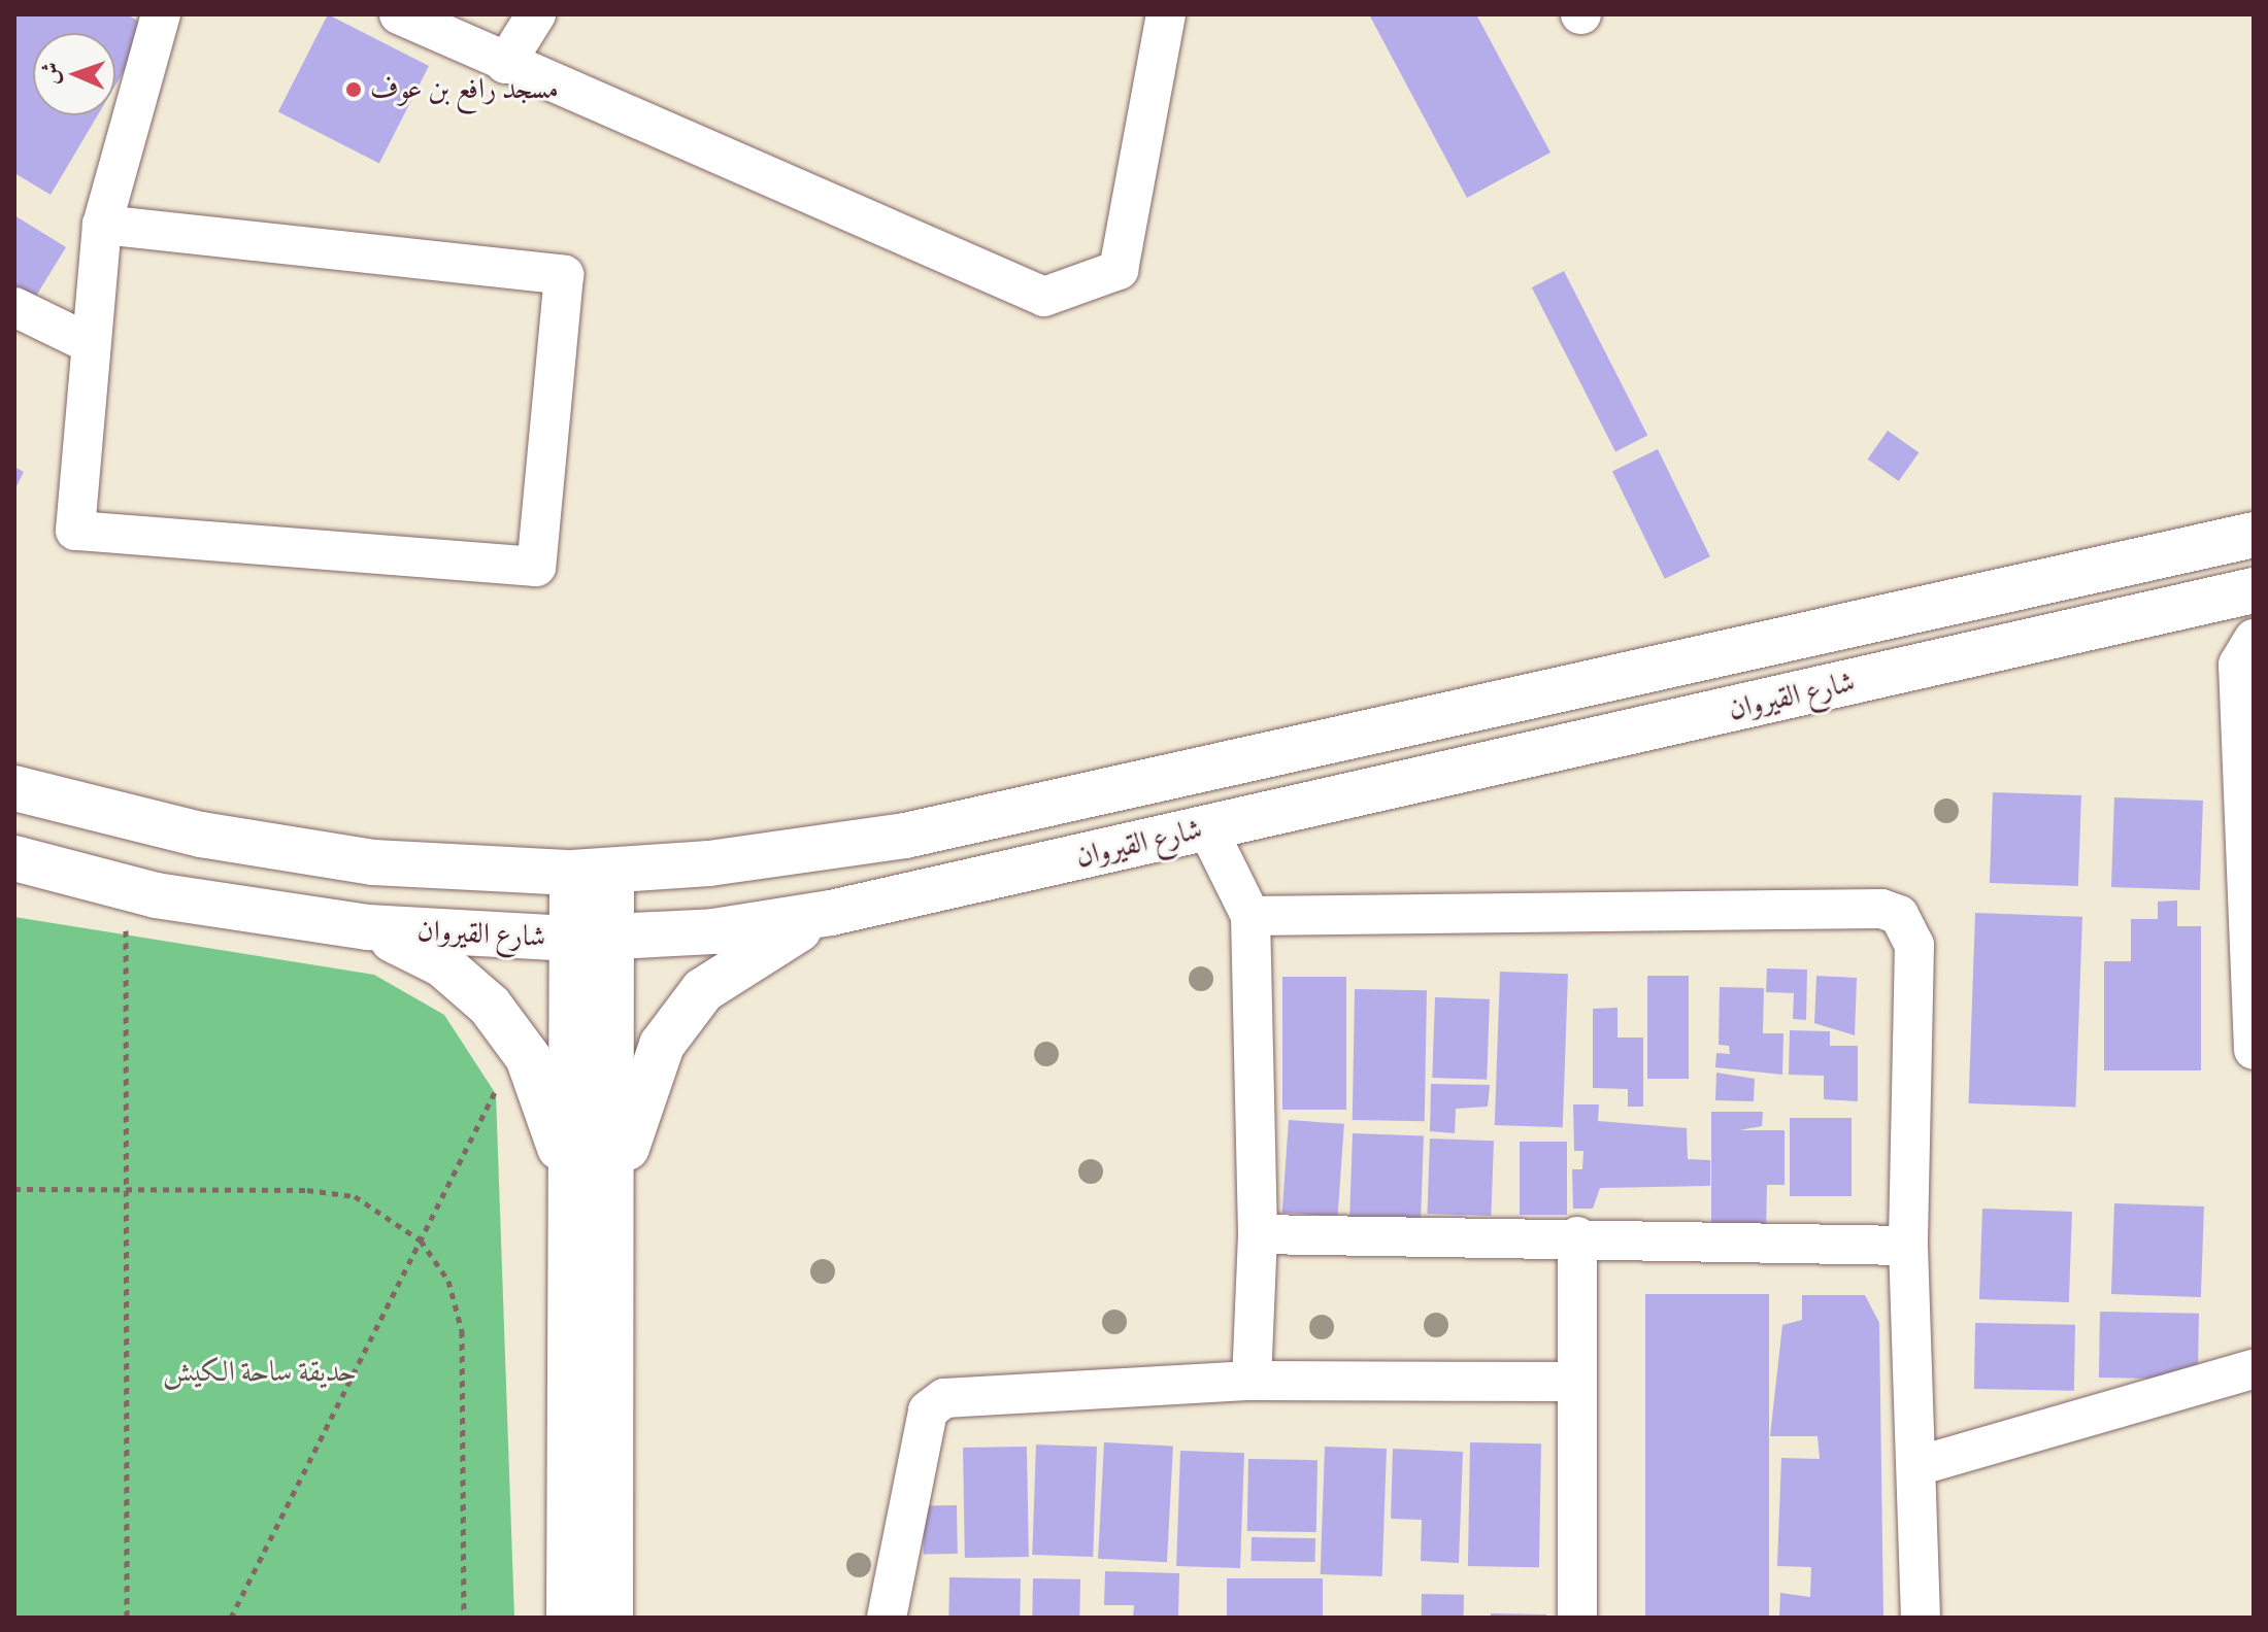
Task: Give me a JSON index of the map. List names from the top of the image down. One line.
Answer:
{"streets":{"main road":["شارع القيروان"]},"parks":["حديقة ساحة الكيش"],"places":["مسجد رافع بن عوف"],"north":"left"}
